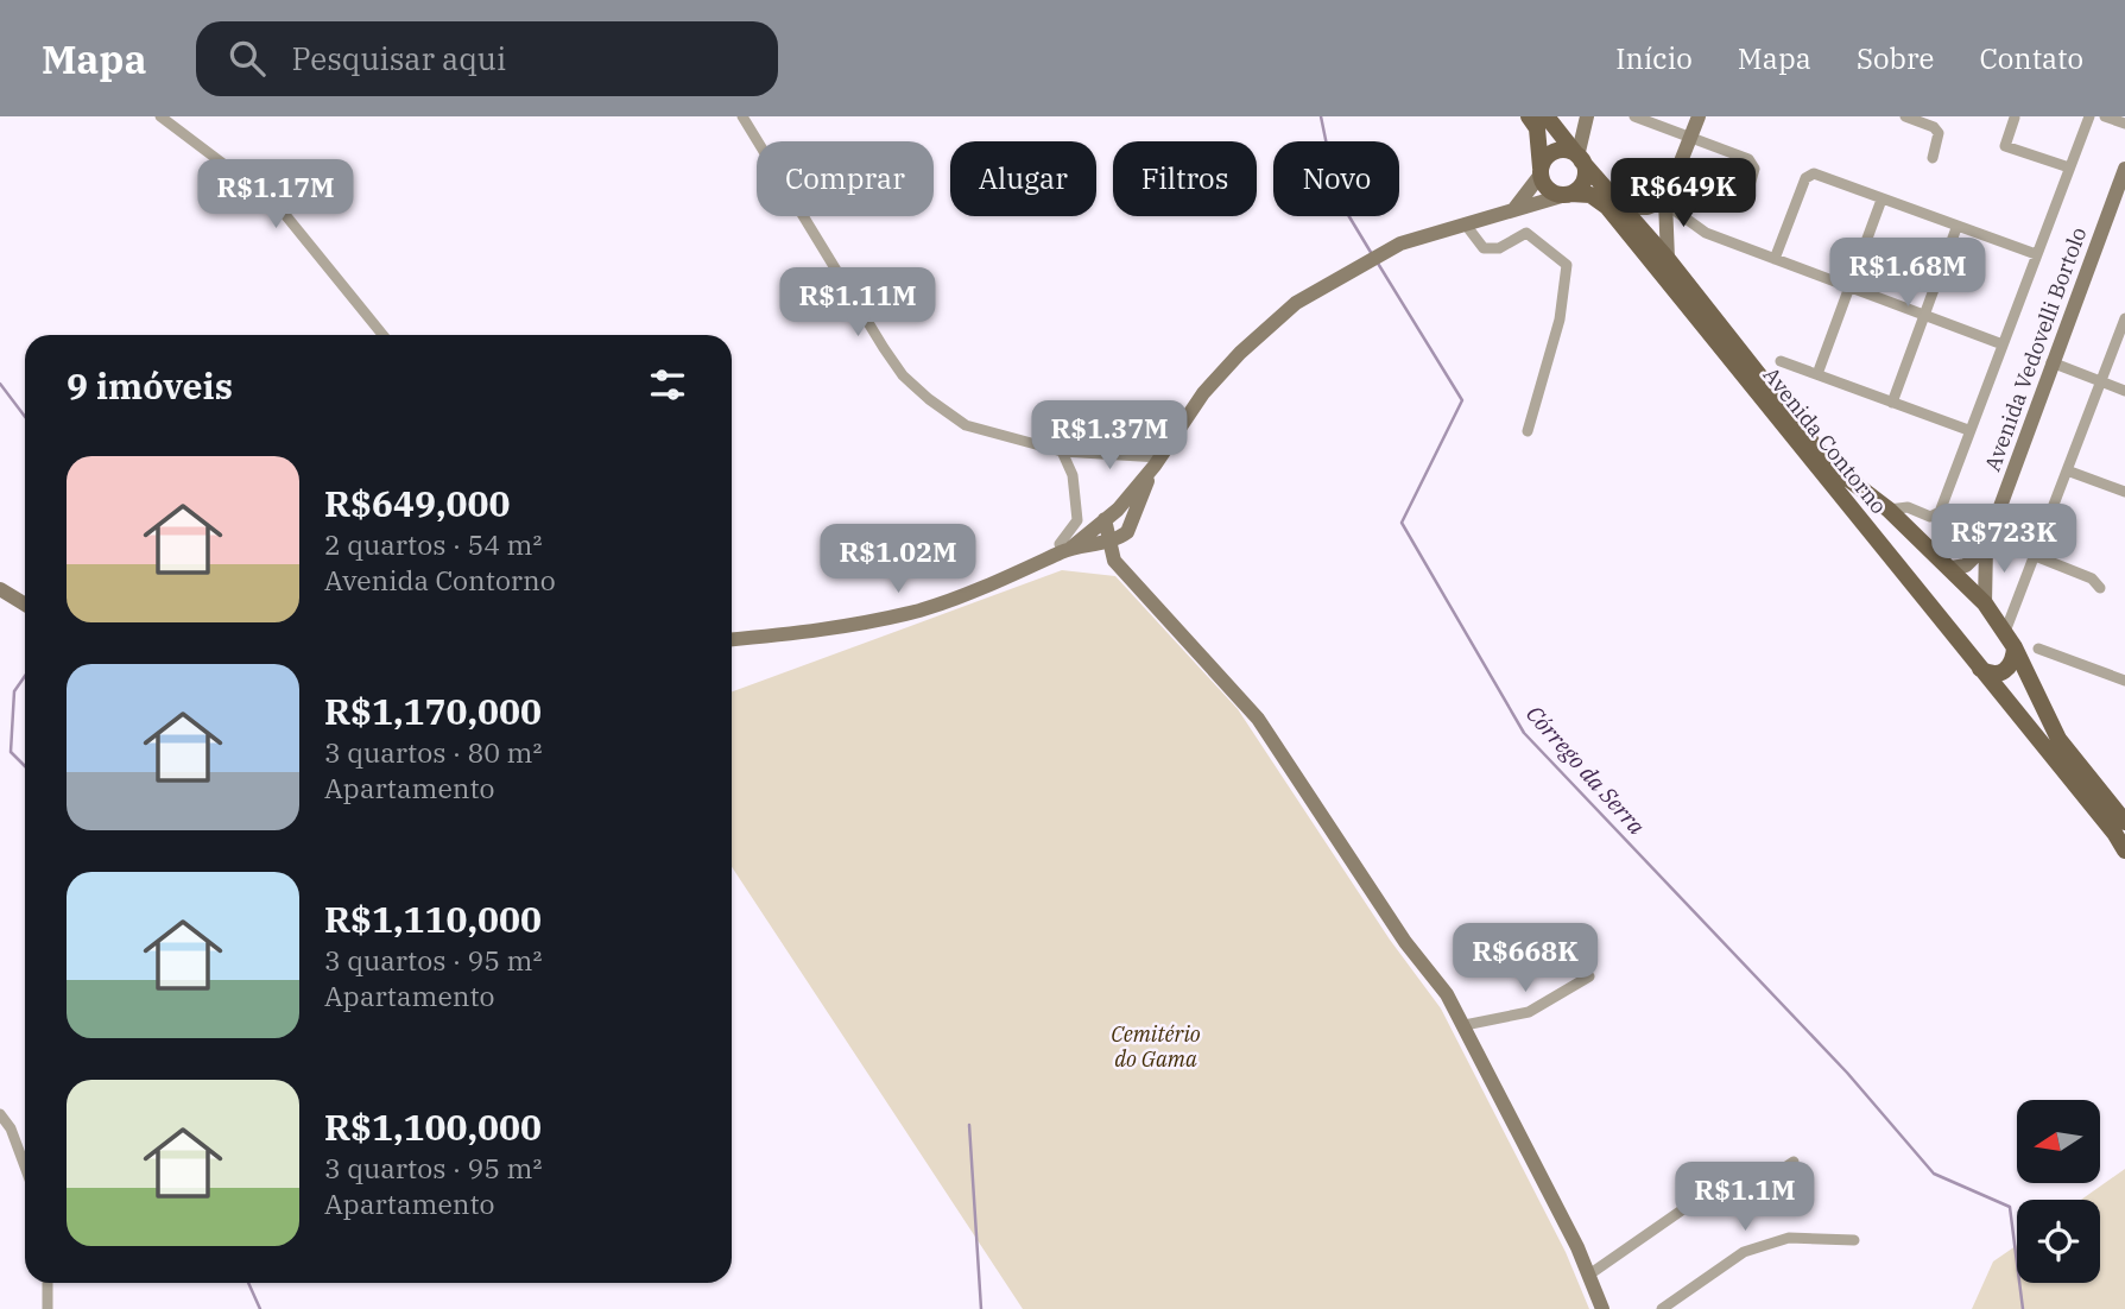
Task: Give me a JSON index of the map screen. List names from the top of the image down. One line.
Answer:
{"streets":{"main road":["Avenida Contorno"],"street":["Avenida Vedovelli Bortolo"]},"crossings":[["Avenida Vedovelli Bortolo","Avenida Contorno"]],"water":["Córrego da Serra"],"parks":["Cemitério do Gama"],"north":"left","page":{"header":"Mapa","search":"Pesquisar aqui","nav":["Início","Mapa","Sobre","Contato"],"chip":["Comprar","Alugar","Filtros","Novo"],"price":["R$649K","R$1.17M","R$1.68M","R$1.11M","R$1.37M","R$723K","R$1.02M","R$668K","R$1.1M"],"heading":"9 imóveis","list":[{"name":"R$649,000","note":"2 quartos · 54 m² · Avenida Contorno"},{"name":"R$1,170,000","note":"3 quartos · 80 m² · Apartamento"},{"name":"R$1,110,000","note":"3 quartos · 95 m² · Apartamento"},{"name":"R$1,100,000","note":"3 quartos · 95 m² · Apartamento"}]}}
